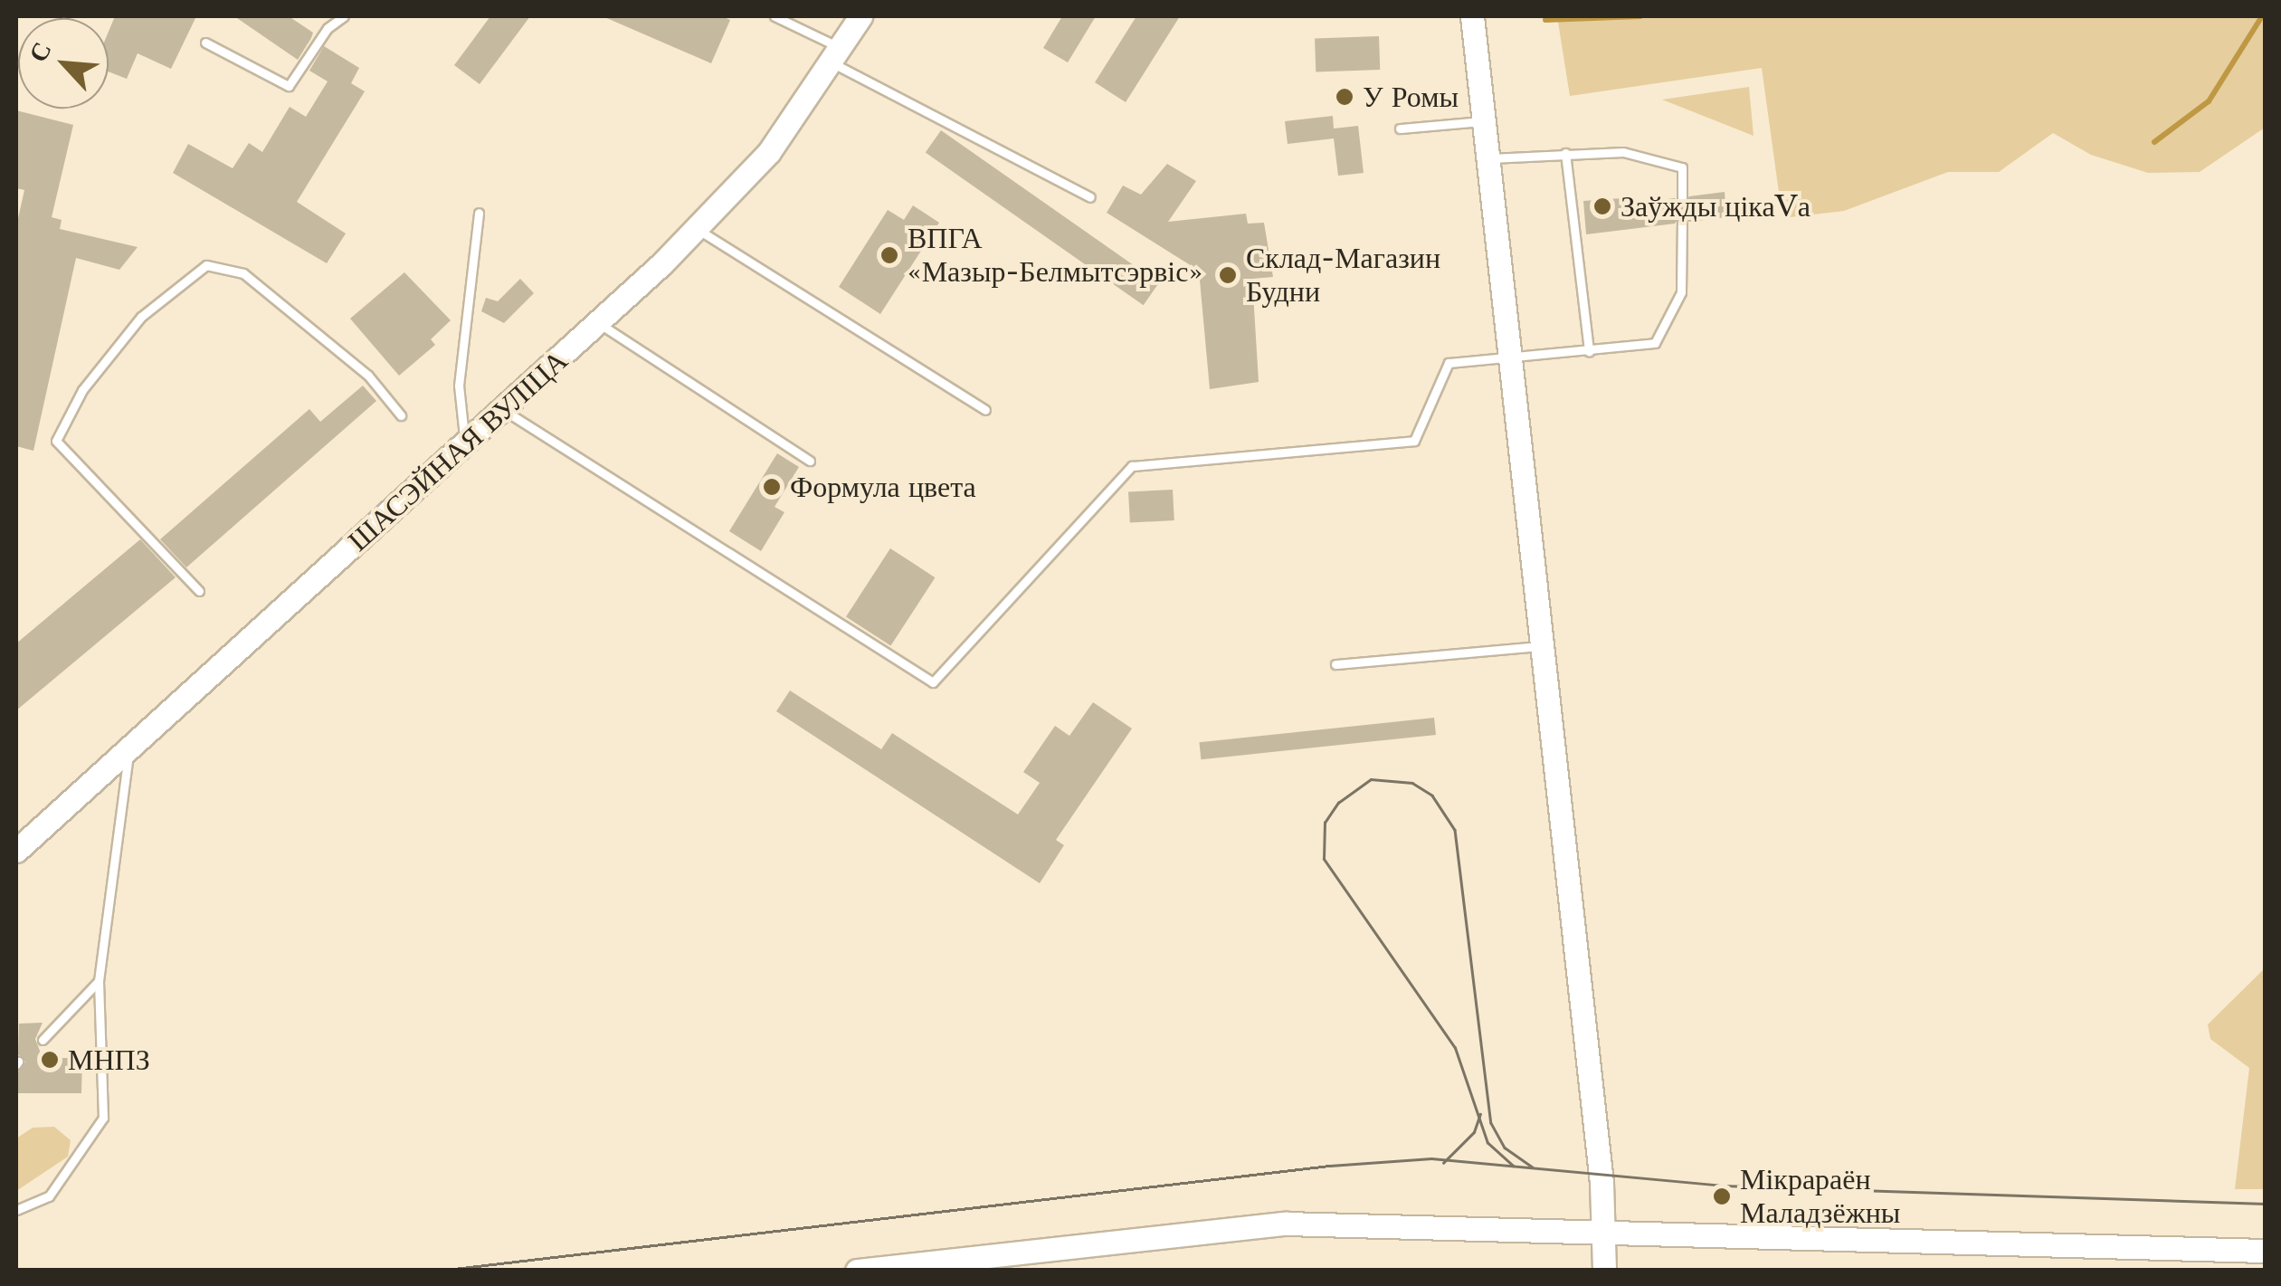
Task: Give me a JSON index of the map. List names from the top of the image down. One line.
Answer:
{"streets":{"main road":["ШАСЭЙНАЯ ВУЛІЦА"]},"places":["У Ромы","Заўжды цікаVа","ВПГА «Мазыр-Белмытсэрвіс»","Склад-Магазин Будни","Формула цвета","МНПЗ","Мікрараён Маладзёжны"],"north":"top left"}
